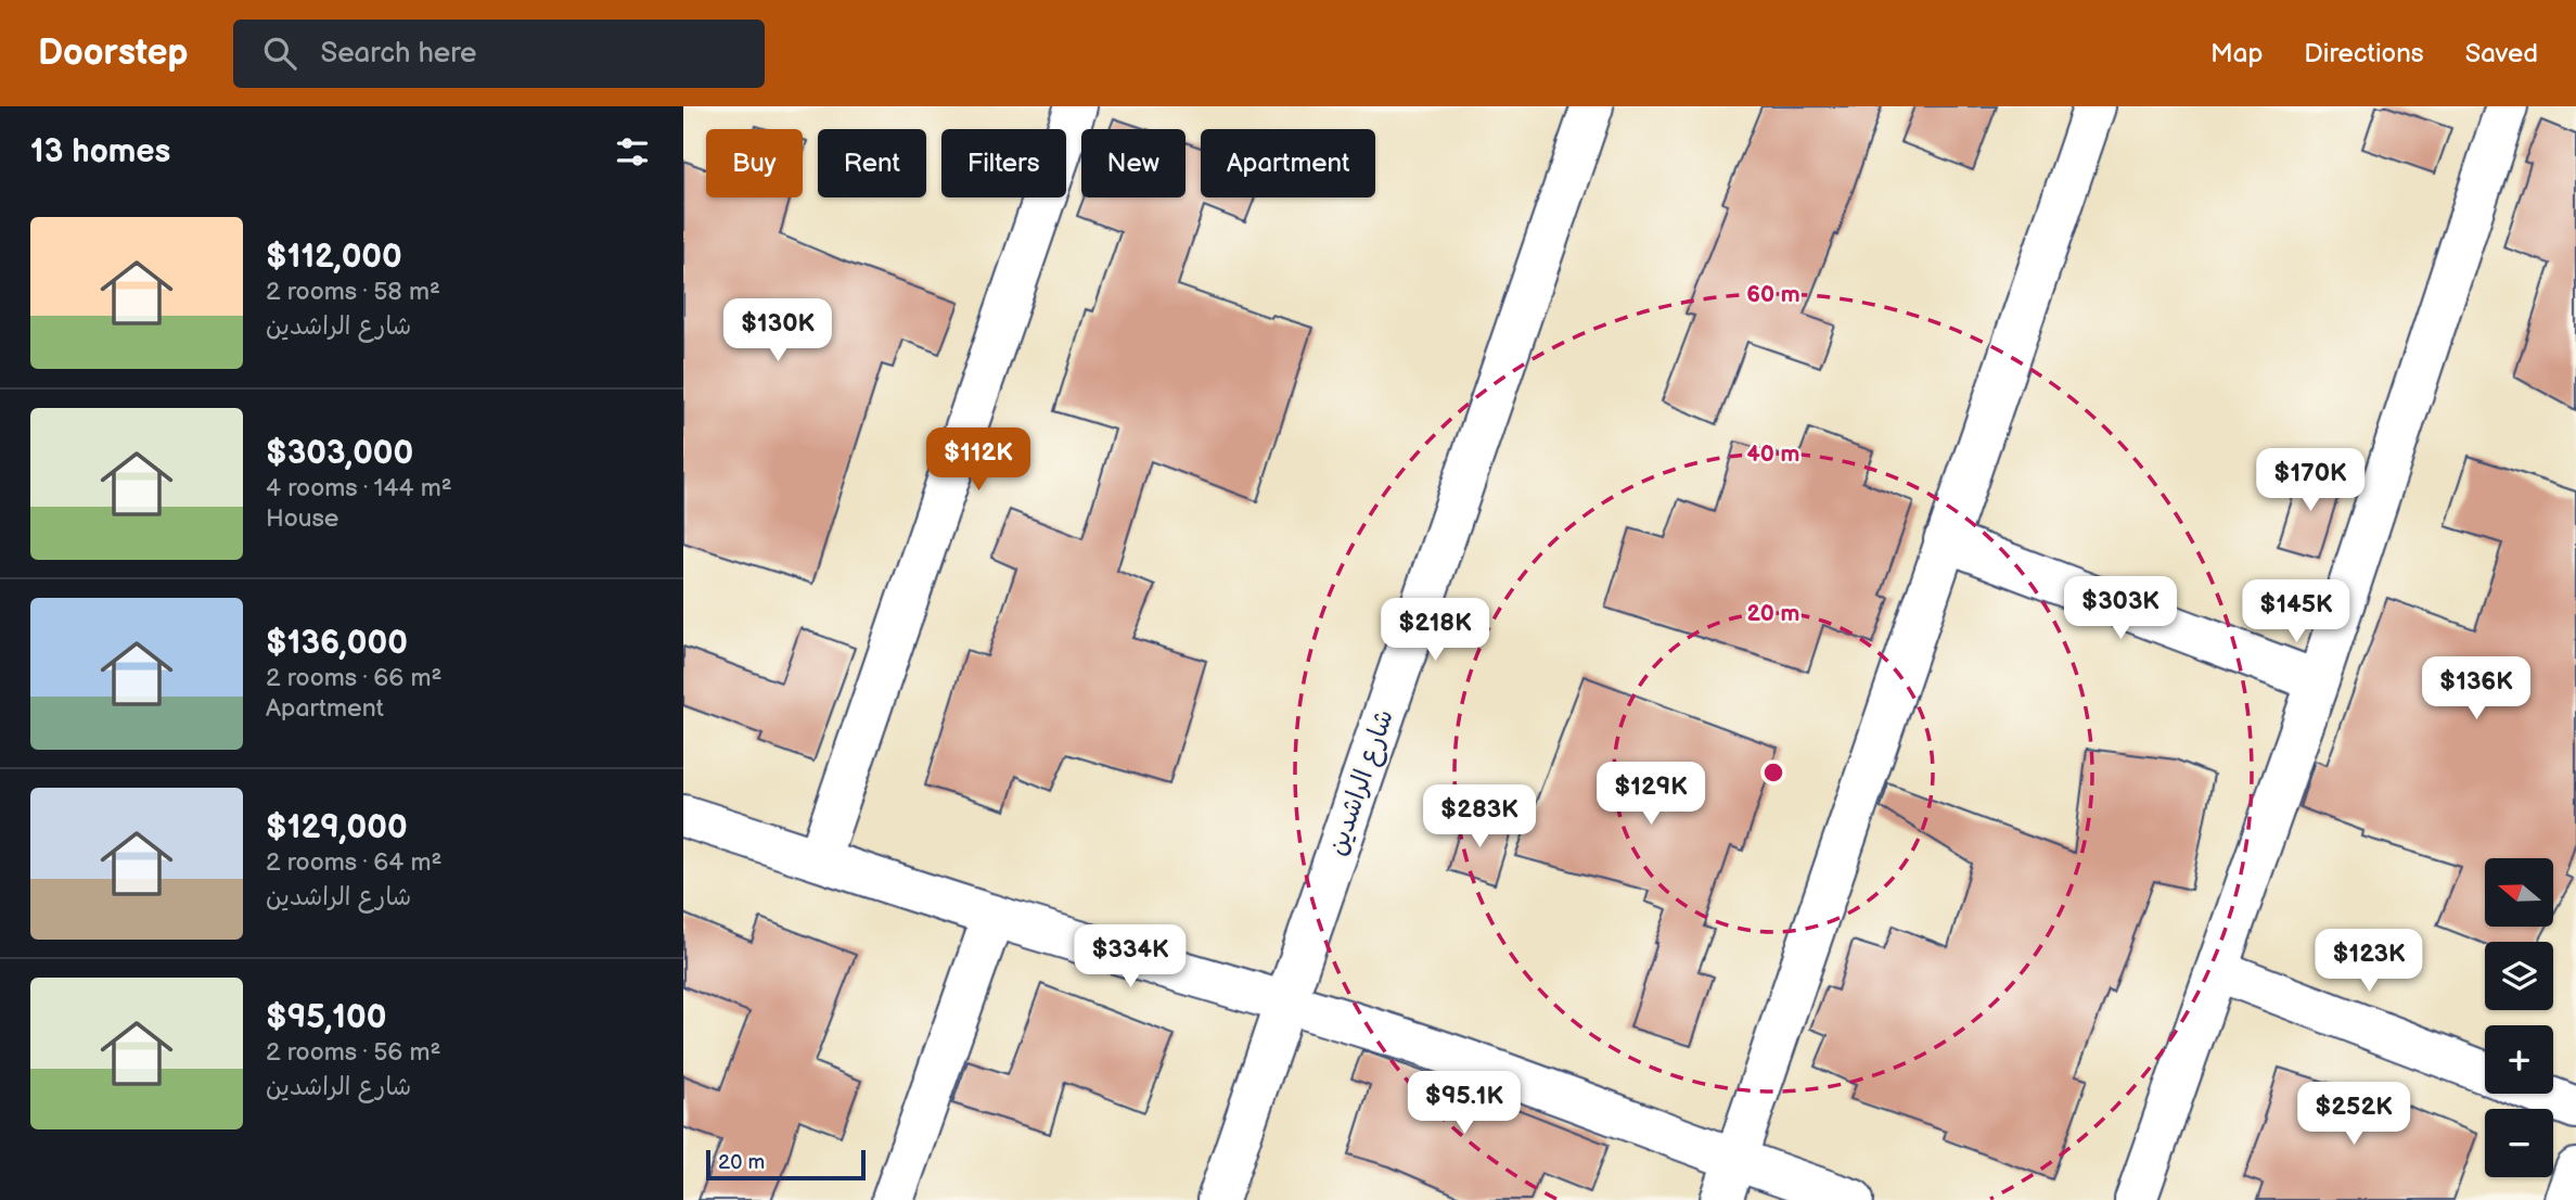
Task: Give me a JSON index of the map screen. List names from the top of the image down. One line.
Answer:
{"streets":{"street":["شارع الراشدين"]},"scale_bar":"20 m","north":"left","page":{"header":"Doorstep","search":"Search here","nav":["Map","Directions","Saved"],"heading":"13 homes","chip":["Buy","Rent","Filters","New","Apartment"],"list":[{"name":"$112,000","note":"2 rooms · 58 m² · شارع الراشدين"},{"name":"$303,000","note":"4 rooms · 144 m² · House"},{"name":"$136,000","note":"2 rooms · 66 m² · Apartment"},{"name":"$129,000","note":"2 rooms · 64 m² · شارع الراشدين"},{"name":"$95,100","note":"2 rooms · 56 m² · شارع الراشدين"}],"price":["$130K","$112K","$170K","$303K","$145K","$218K","$136K","$129K","$283K","$334K","$123K","$95.1K","$252K"],"map_buttons":["+","−"],"scale":"20 m"},"rings":["60 m","40 m","20 m"]}
